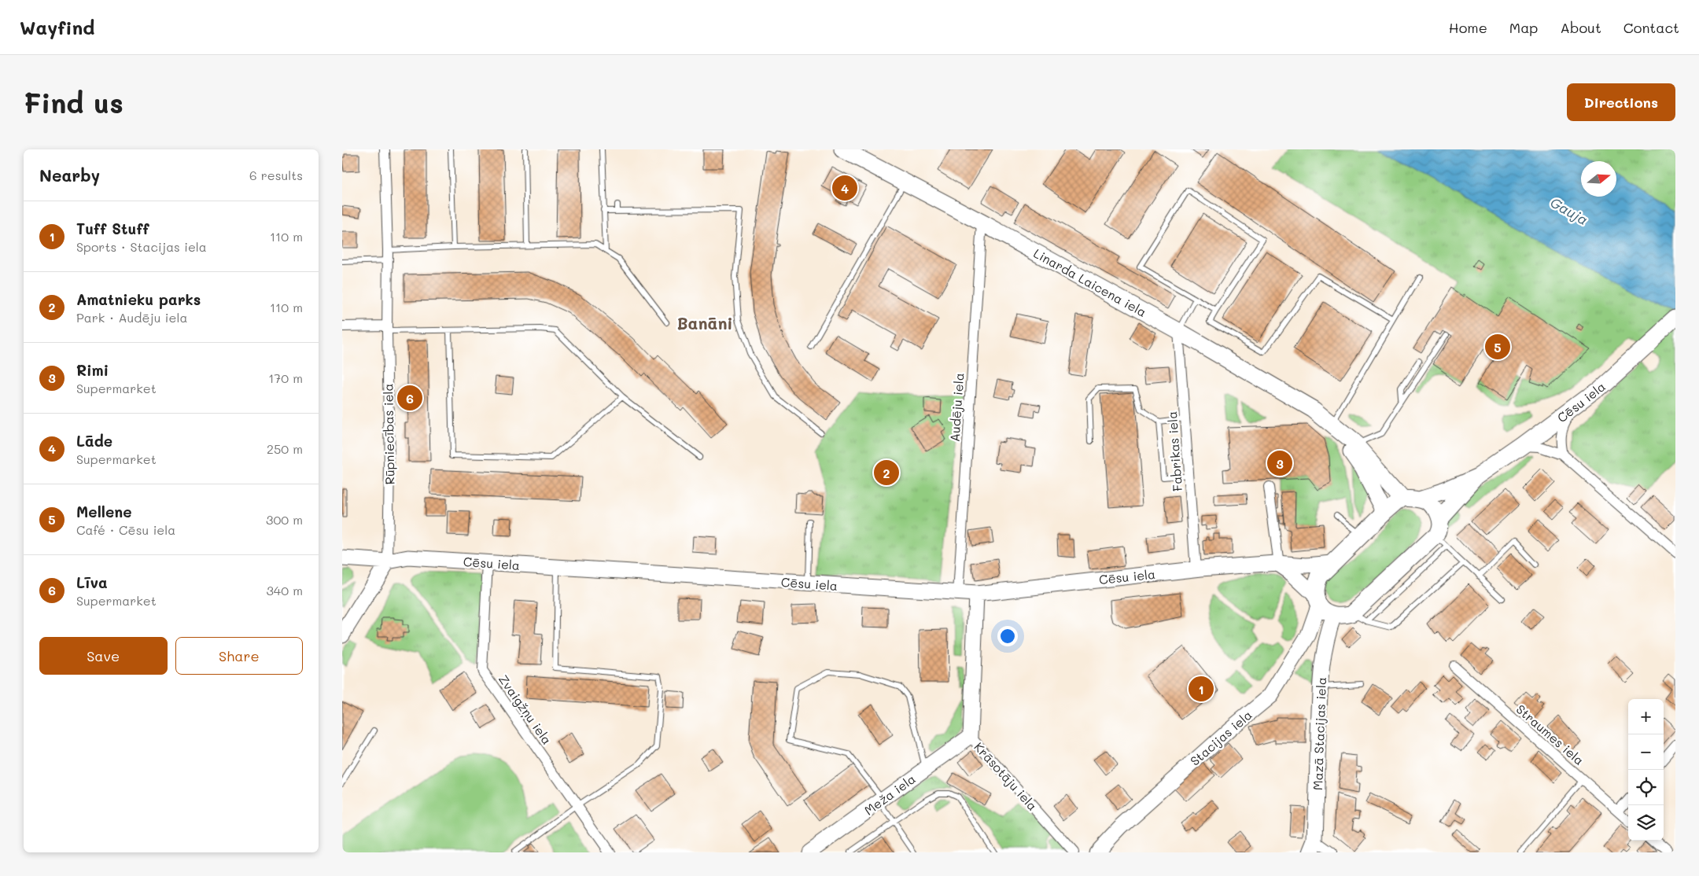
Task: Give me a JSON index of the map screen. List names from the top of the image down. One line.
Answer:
{"streets":{"main road":["Linarda Laicena iela","Cēsu iela"],"street":["Audēju iela","Rūpniecības iela","Fabrikas iela","Zvaigžņu iela","Mazā Stacijas iela","Straumes iela","Stacijas iela","Krāsotāju iela","Meža iela"]},"crossings":[["Linarda Laicena iela","Cēsu iela"],["Linarda Laicena iela","Audēju iela"],["Linarda Laicena iela","Fabrikas iela"],["Cēsu iela","Audēju iela"],["Cēsu iela","Rūpniecības iela"],["Cēsu iela","Fabrikas iela"],["Cēsu iela","Zvaigžņu iela"],["Cēsu iela","Krāsotāju iela"],["Krāsotāju iela","Meža iela"]],"districts":["Banāni"],"water":["Gauja"],"north":"right","page":{"header":"Wayfind","nav":["Home","Map","About","Contact"],"buttons":["Directions",["Save","Share"]],"title":"Find us","heading":["Nearby","6 results"],"pins":["4","5","6","3","2","1"],"list":[{"mark":"1","name":"Tuff Stuff","note":"Sports · Stacijas iela","value":"110 m"},{"mark":"2","name":"Amatnieku parks","note":"Park · Audēju iela","value":"110 m"},{"mark":"3","name":"Rimi","note":"Supermarket","value":"170 m"},{"mark":"4","name":"Lāde","note":"Supermarket","value":"250 m"},{"mark":"5","name":"Mellene","note":"Café · Cēsu iela","value":"300 m"},{"mark":"6","name":"Līva","note":"Supermarket","value":"340 m"}],"map_buttons":["+","−"]}}
